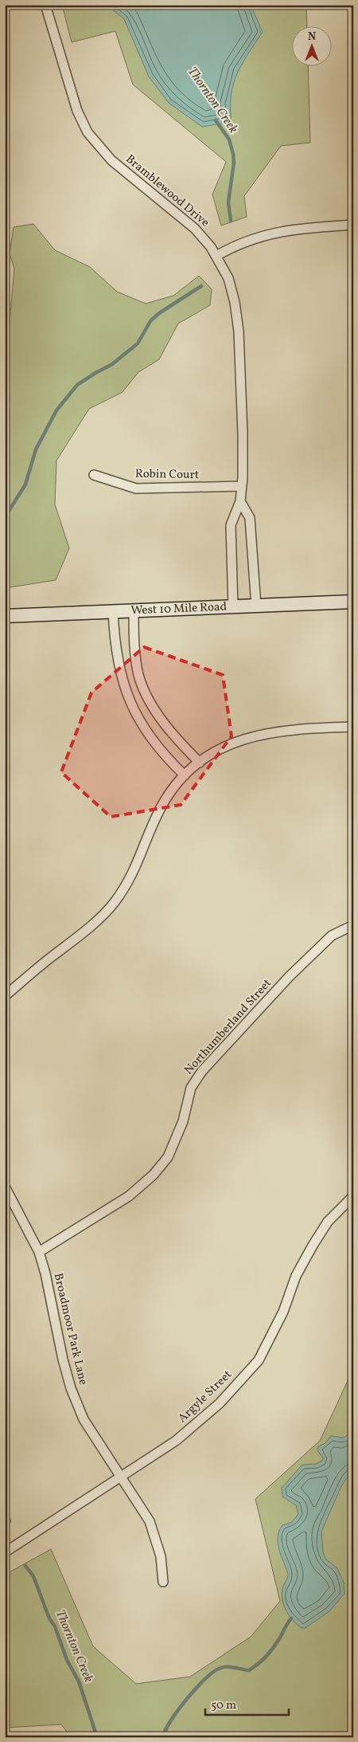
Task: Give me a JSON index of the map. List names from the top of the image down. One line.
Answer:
{"streets":{"main road":["West 10 Mile Road"],"street":["Bramblewood Drive","Robin Court","Northumberland Street","Broadmoor Park Lane","Argyle Street"]},"crossings":[["Bramblewood Drive","Robin Court"],["Bramblewood Drive","West 10 Mile Road"],["Northumberland Street","Broadmoor Park Lane"],["Broadmoor Park Lane","Argyle Street"]],"water":["Thornton Creek"],"scale_bar":"50 m","north":"top"}
